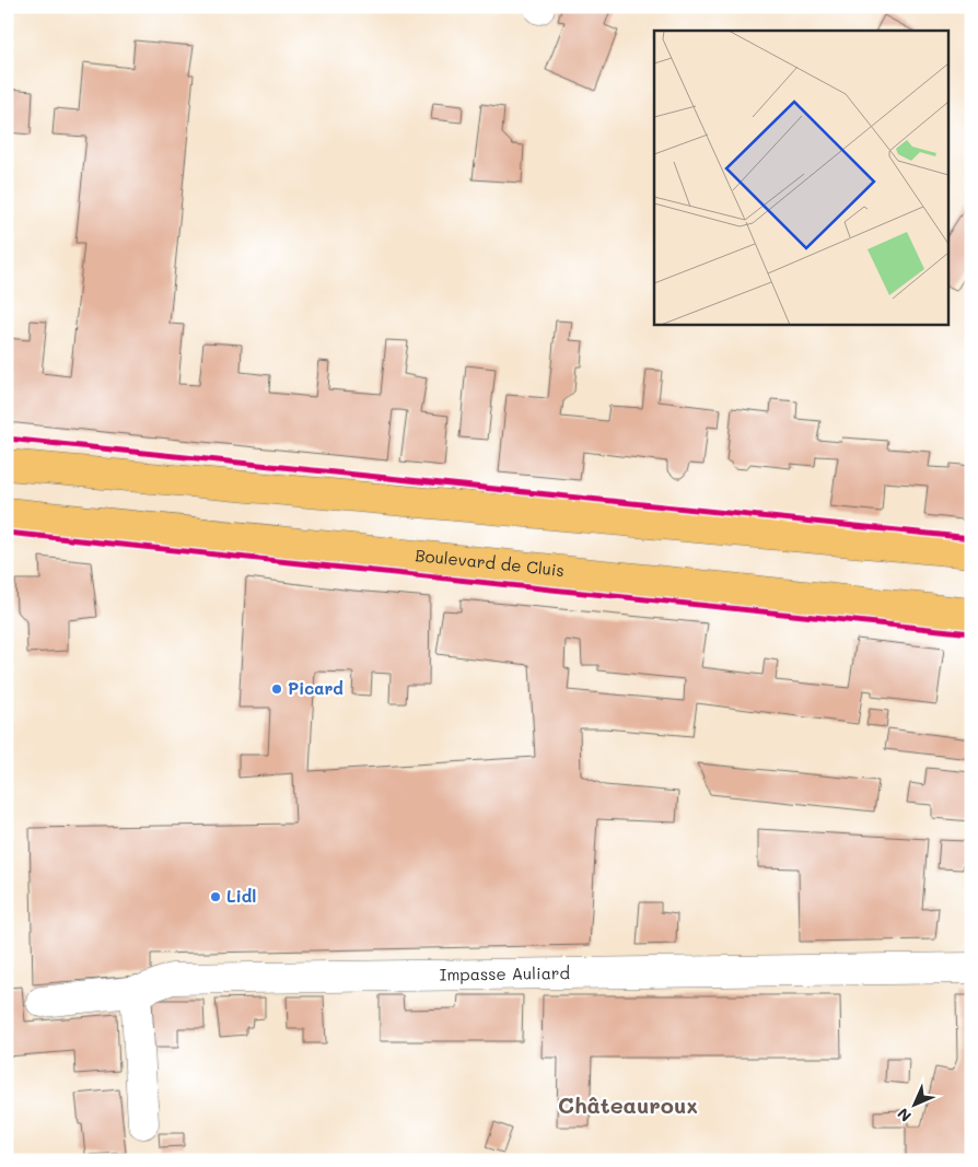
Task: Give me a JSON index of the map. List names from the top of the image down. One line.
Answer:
{"streets":{"main road":["Boulevard de Cluis"],"street":["Impasse Auliard"]},"districts":["Châteauroux"],"places":["Picard","Lidl"],"north":"bottom left"}
